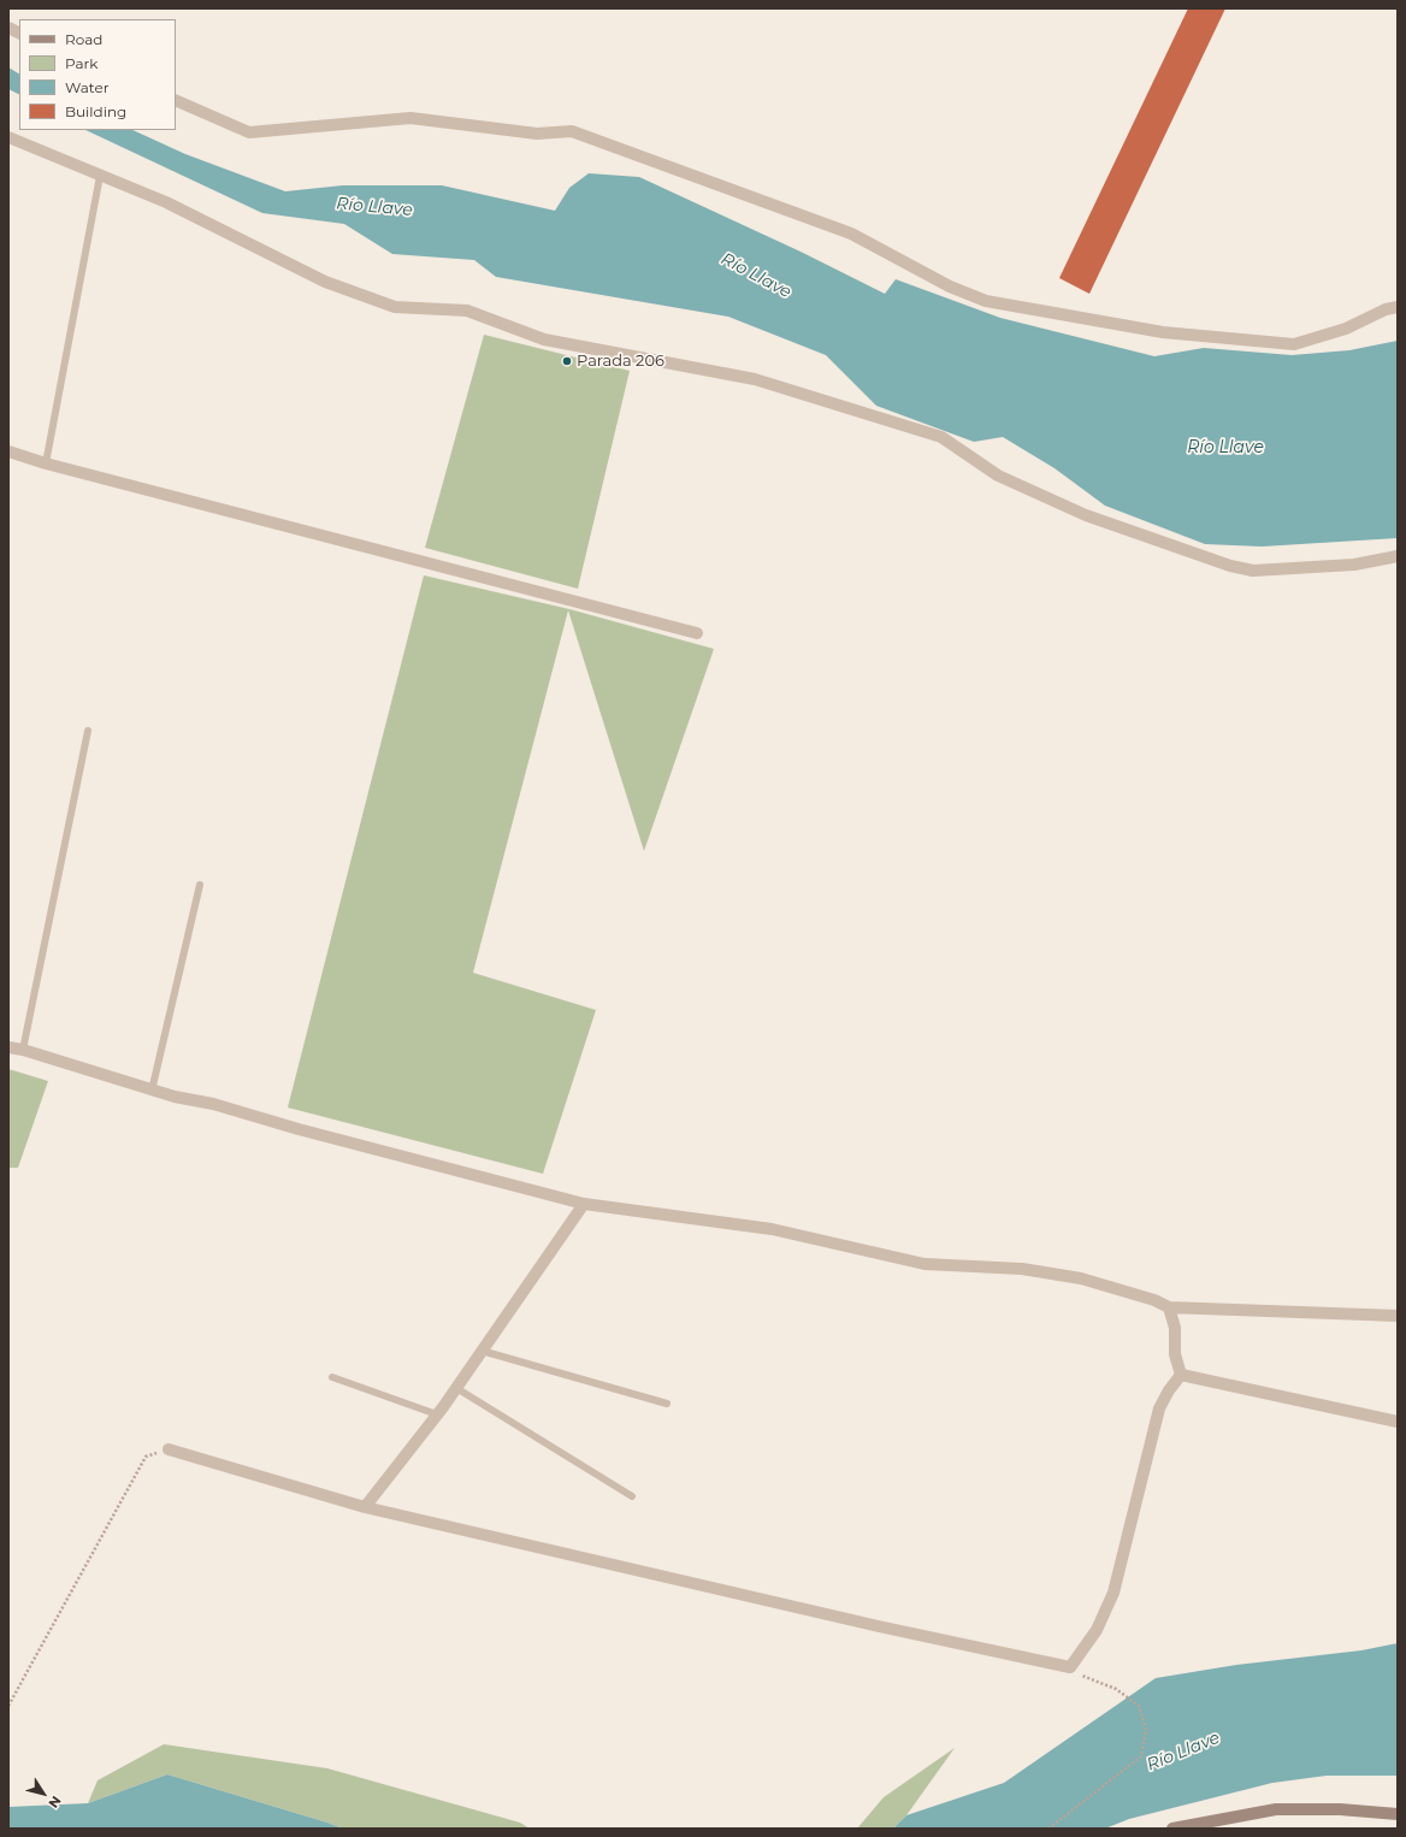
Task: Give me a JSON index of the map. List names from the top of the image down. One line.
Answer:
{"water":["Río Llave"],"places":["Parada 206"],"legend":["Road","Park","Water","Building"],"north":"bottom right"}
